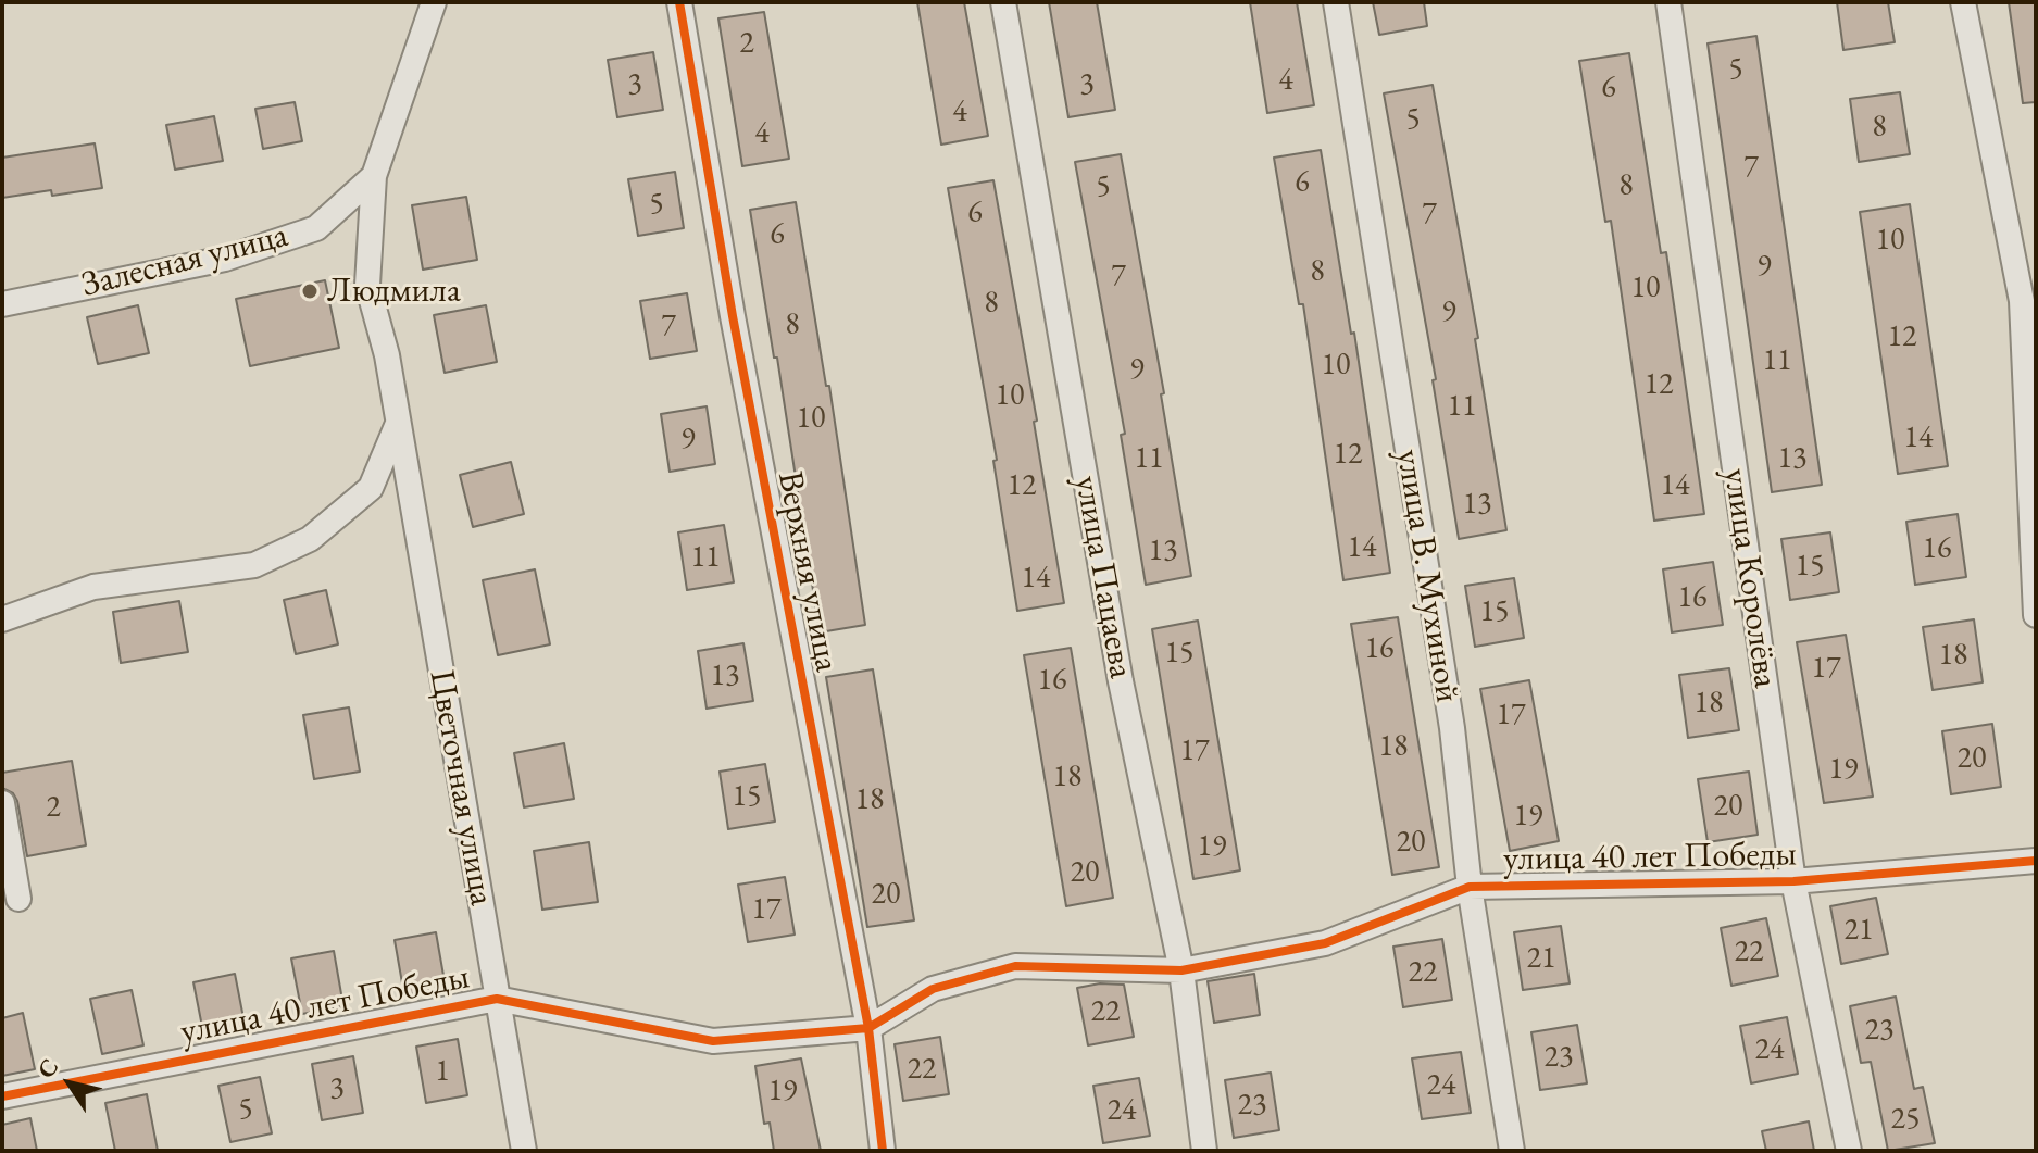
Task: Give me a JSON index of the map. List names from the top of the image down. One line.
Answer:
{"streets":{"street":["Залесная улица","Верхняя улица","улица В. Мухиной","улица Пацаева","улица Королёва","Цветочная улица","улица 40 лет Победы"]},"crossings":[["Залесная улица","Цветочная улица"],["Верхняя улица","улица 40 лет Победы"],["улица В. Мухиной","улица 40 лет Победы"],["улица Пацаева","улица 40 лет Победы"],["улица Королёва","улица 40 лет Победы"],["Цветочная улица","улица 40 лет Победы"]],"places":["Людмила"],"house_numbers":["2","5","4","3","3","6","4","5","8","4","7","6","8","5","5","6","7","6","10","9","8","7","10","8","9","8","7","12","11","10","9","12","10","11","10","14","9","12","11","13","12","14","13","14","16","13","11","15","14","16","15","16","15","18","17","13","16","18","17","18","17","20","19","18","15","18","20","2","19","20","19","20","20","17","21","22","21","22","22","23","24","23","22","1","24","3","19","23","5","24","25"],"north":"top left"}
